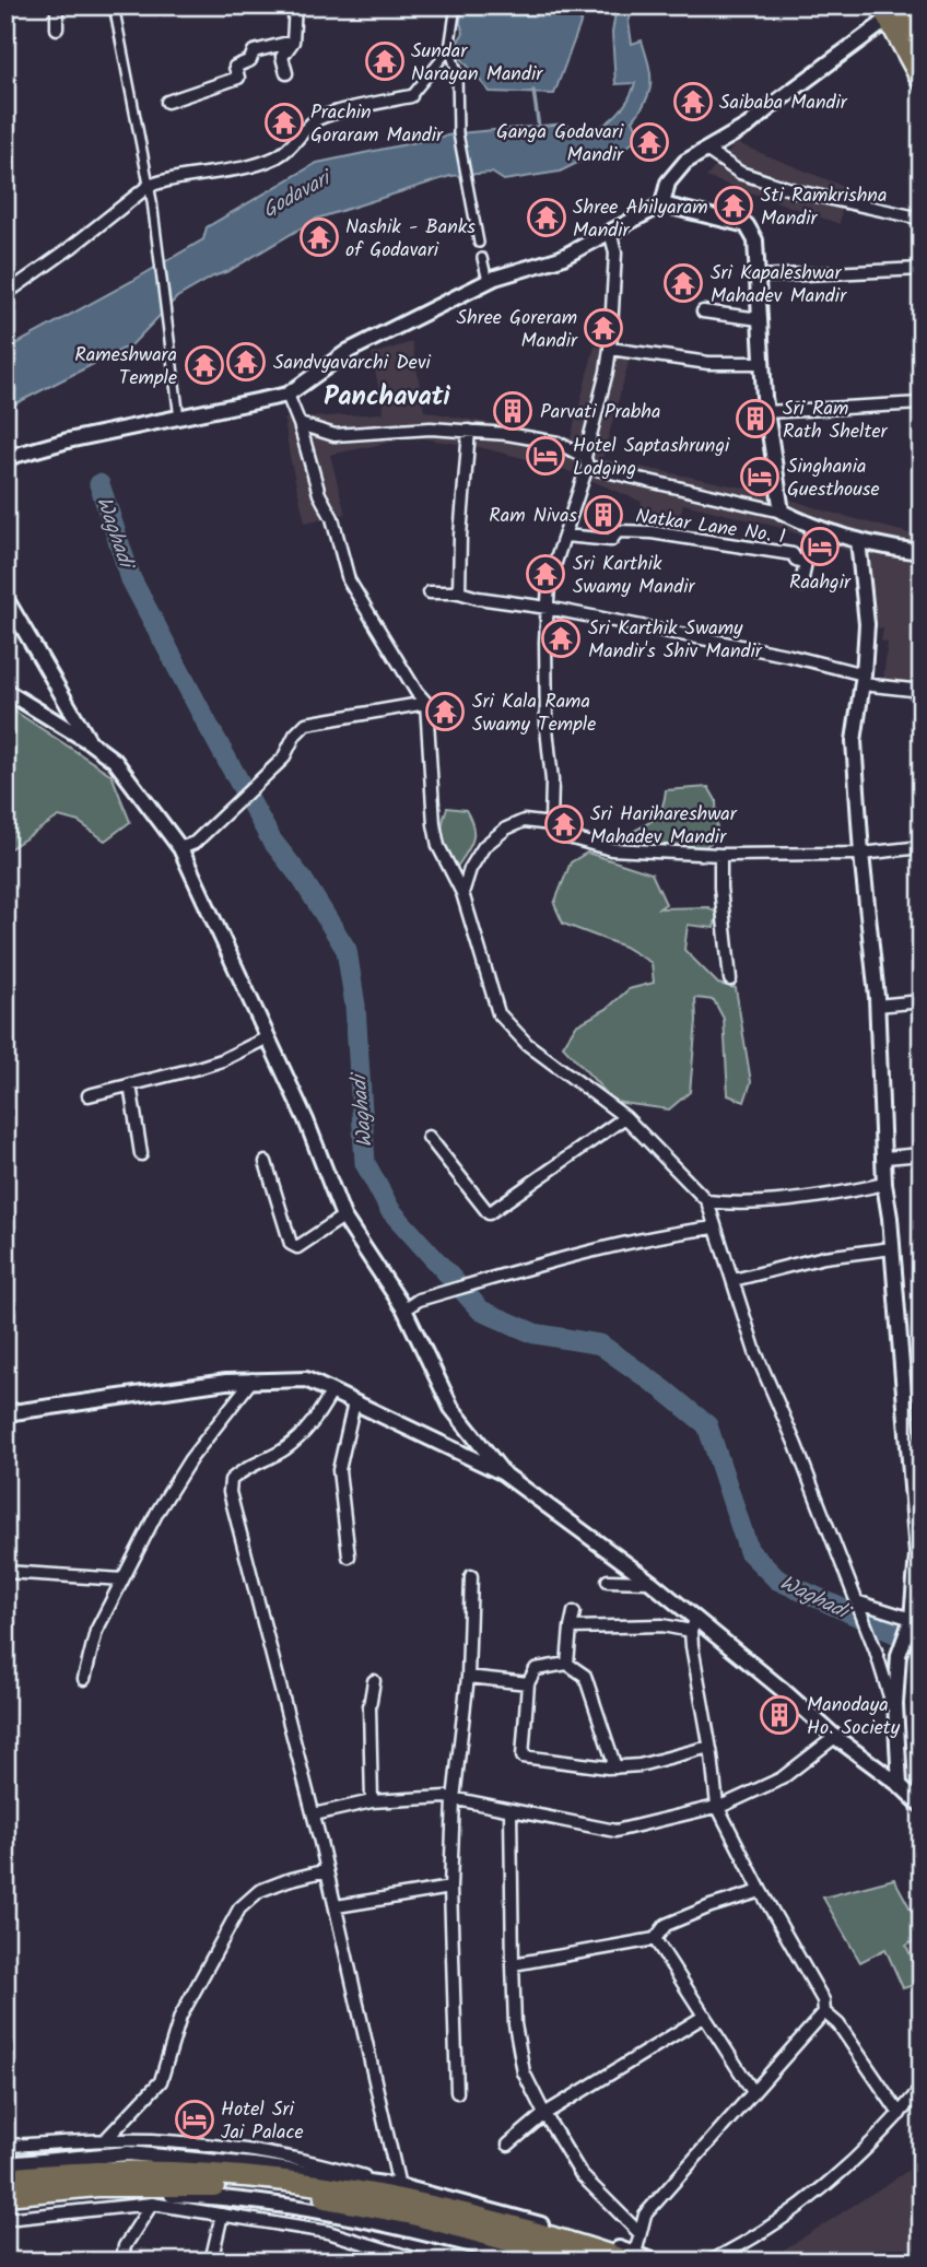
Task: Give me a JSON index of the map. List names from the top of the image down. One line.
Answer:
{"streets":{"street":["Natkar Lane No. 1"]},"districts":["Panchavati"],"water":["Godavari","Waghadi"],"places":{"temple":["Sundar Narayan Mandir","Saibaba Mandir","Prachin Goraram Mandir","Ganga Godavari Mandir","Sti Ramkrishna Mandir","Shree Ahilyaram Mandir","Nashik - Banks of Godavari","Sri Kapaleshwar Mahadev Mandir","Shree Goreram Mandir","Sandvyavarchi Devi","Rameshwara Temple","Sri Karthik Swamy Mandir","Sri Karthik Swamy Mandir's Shiv Mandir","Sri Kala Rama Swamy Temple","Sri Harihareshwar Mahadev Mandir"],"building":["Parvati Prabha","Sri Ram Rath Shelter","Ram Nivas","Manodaya Ho. Society"],"hotel":["Hotel Saptashrungi Lodging","Singhania Guesthouse","Raahgir","Hotel Sri Jai Palace"]}}
